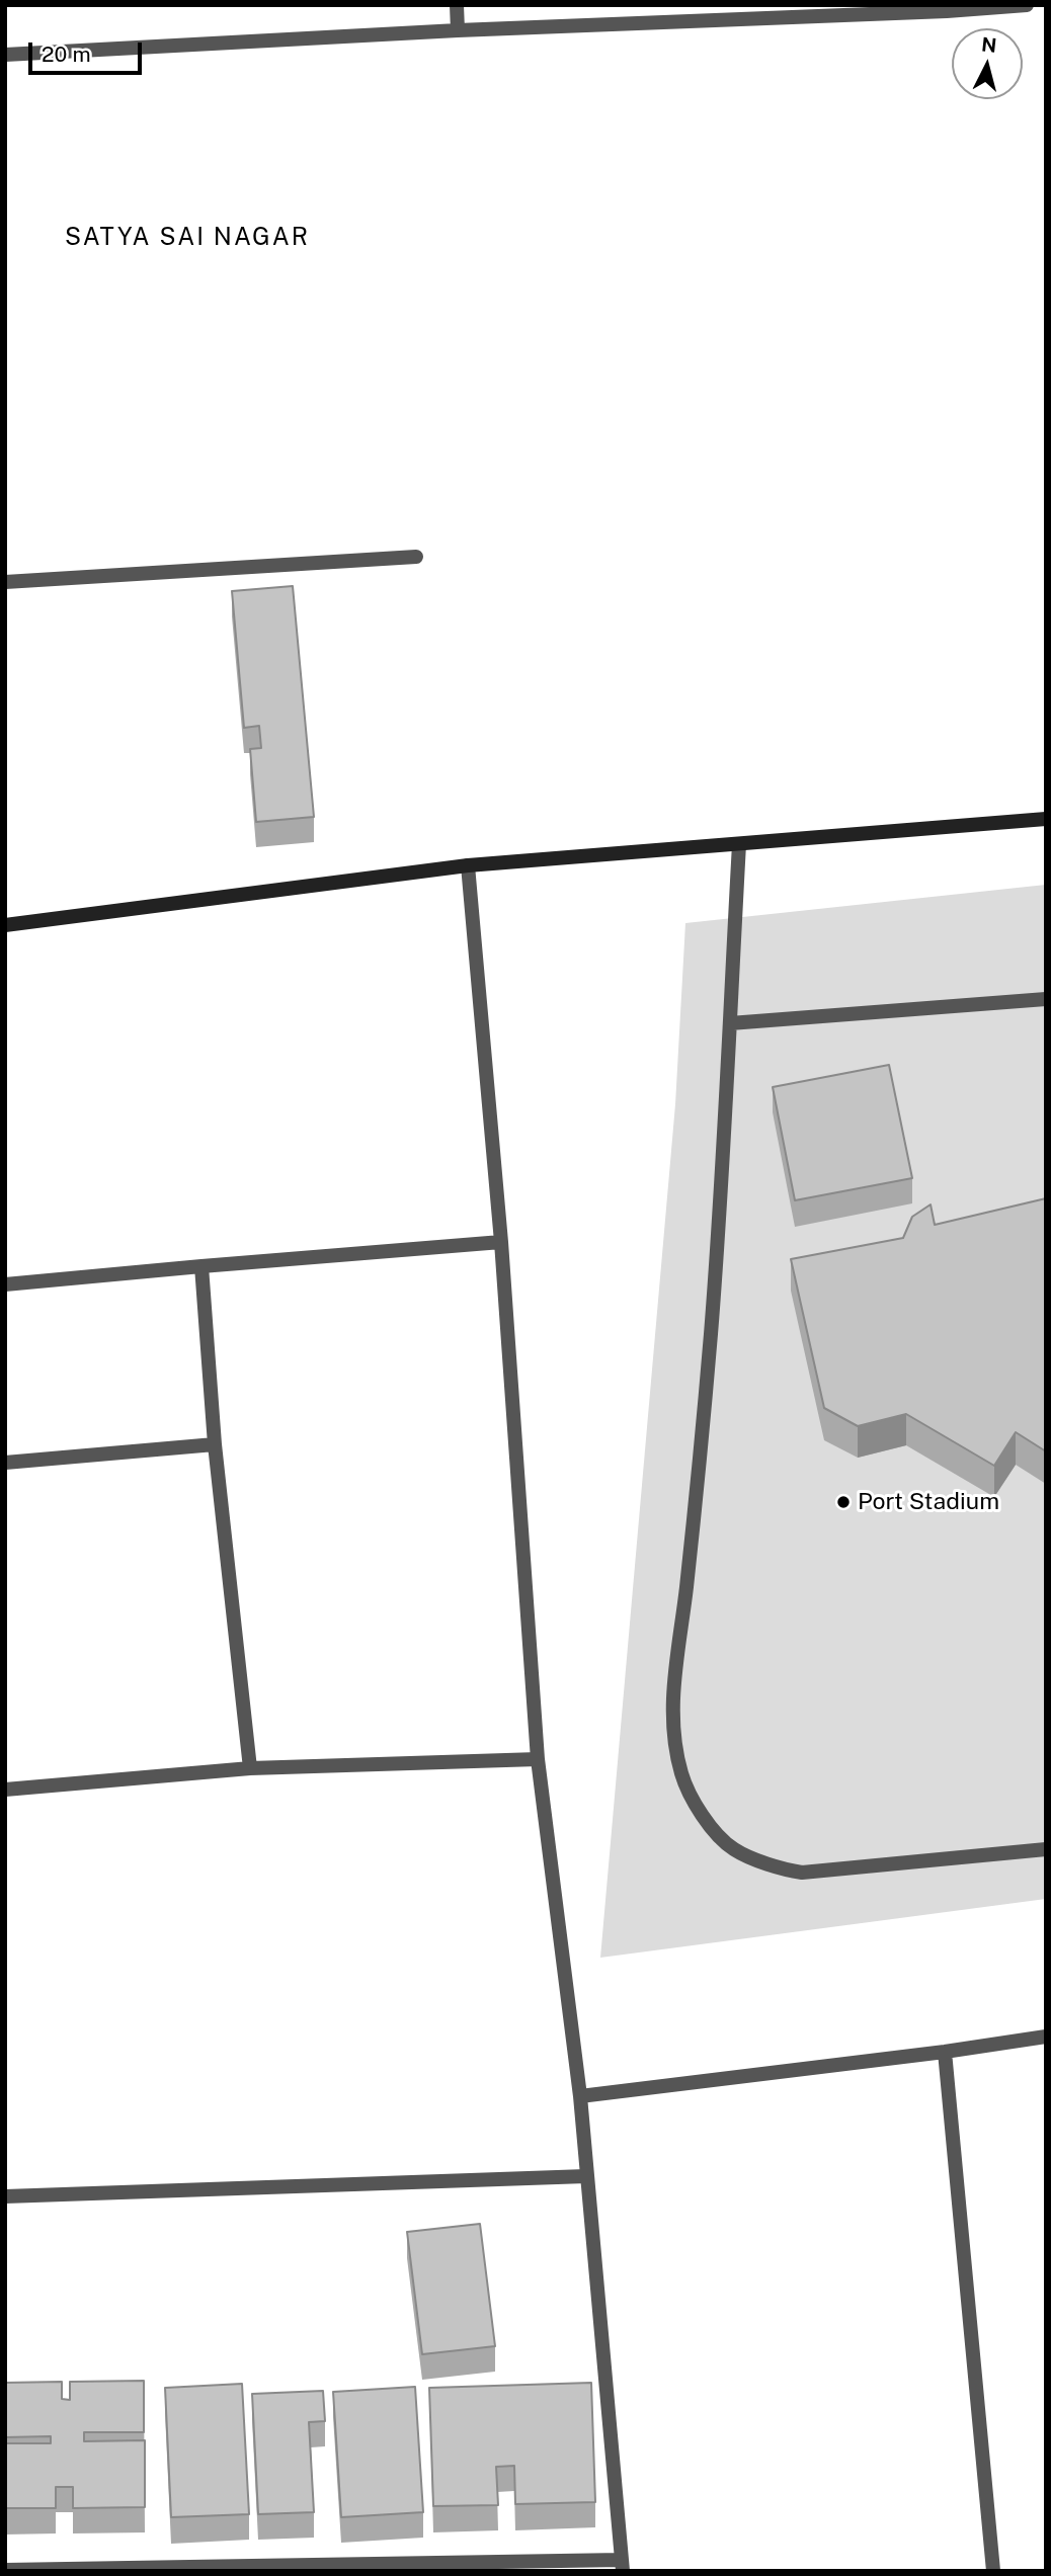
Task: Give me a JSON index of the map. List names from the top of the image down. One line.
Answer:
{"districts":["SATYA SAI NAGAR"],"places":["Port Stadium"],"scale_bar":"20 m","north":"top"}
